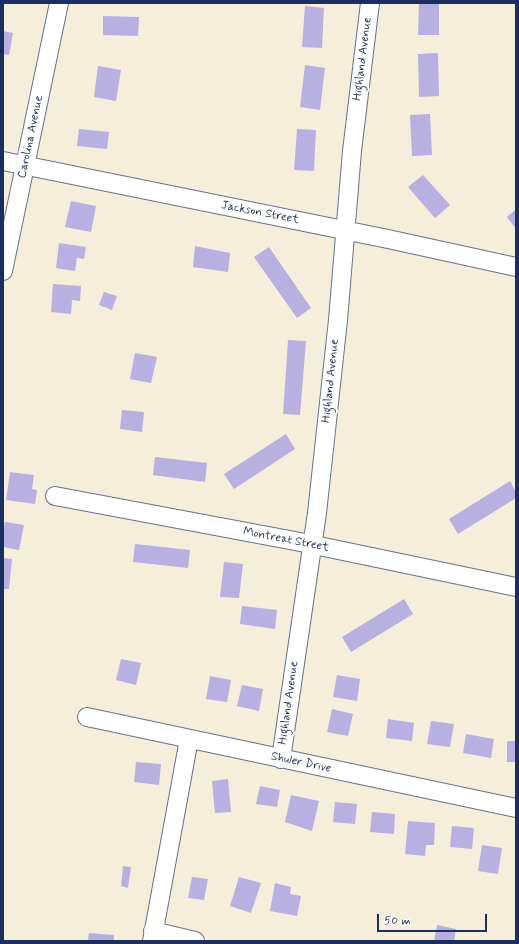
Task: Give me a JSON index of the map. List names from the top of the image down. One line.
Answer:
{"streets":{"street":["Highland Avenue","Carolina Avenue","Jackson Street","Montreat Street","Shuler Drive"]},"crossings":[["Highland Avenue","Jackson Street"],["Highland Avenue","Montreat Street"],["Highland Avenue","Shuler Drive"],["Carolina Avenue","Jackson Street"]],"scale_bar":"50 m"}
